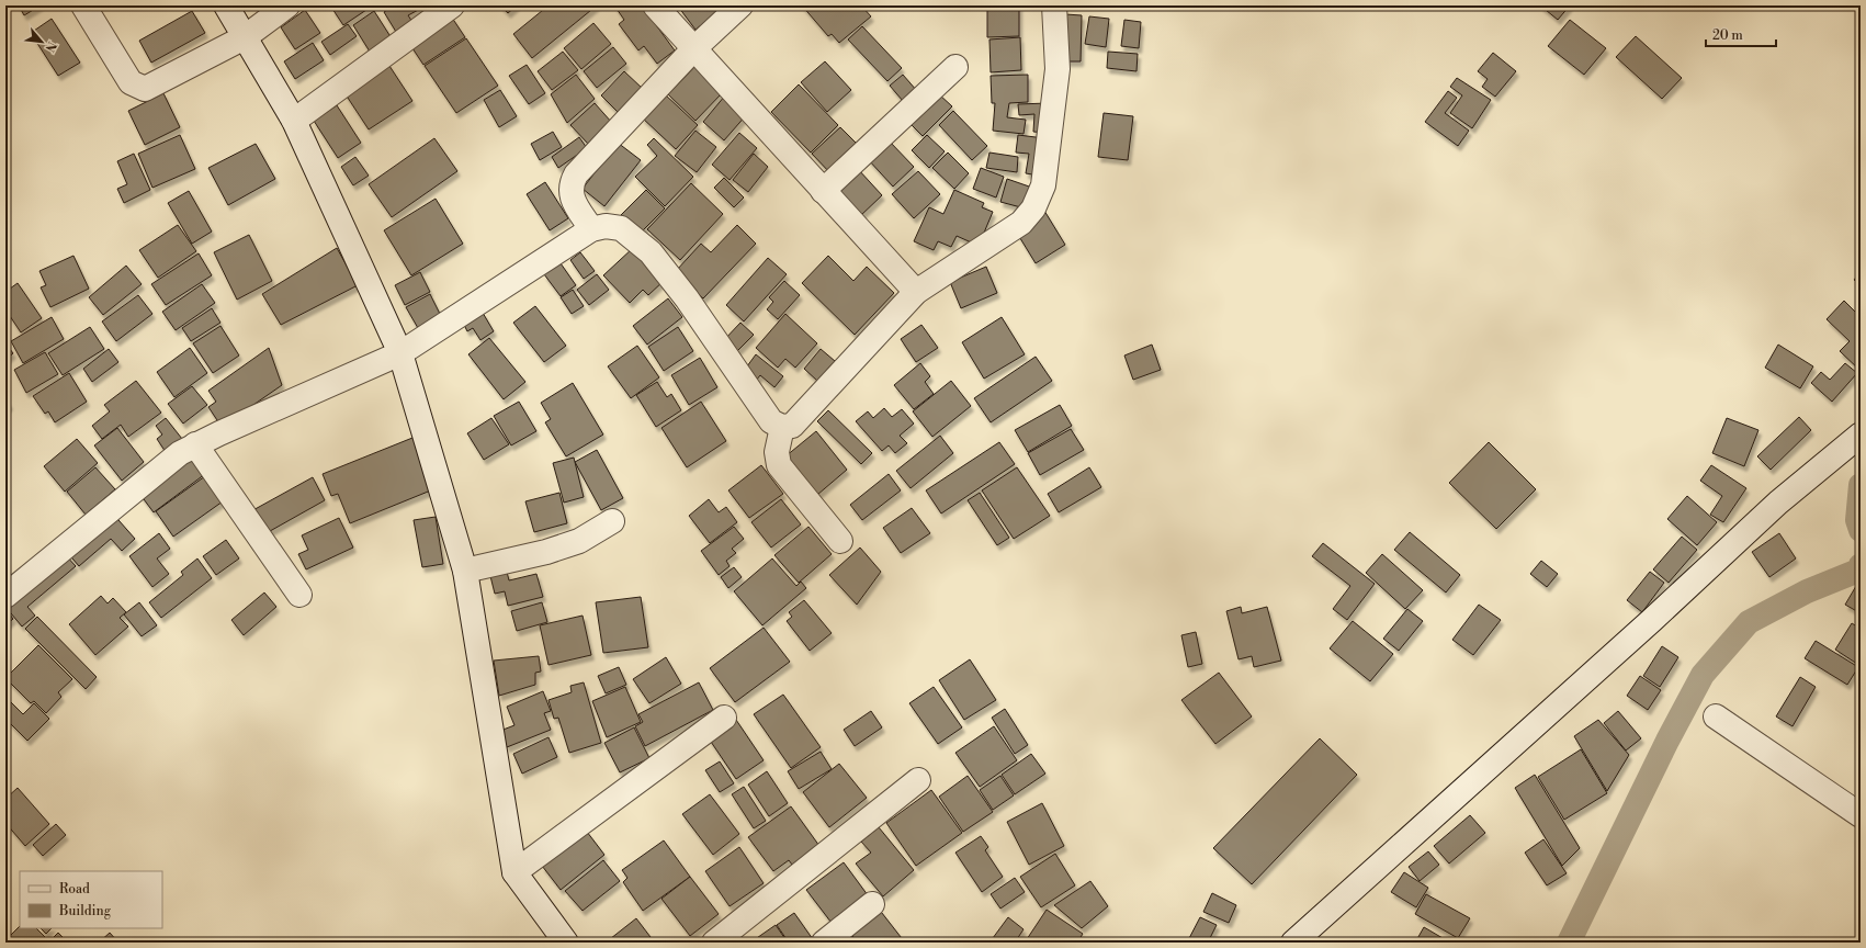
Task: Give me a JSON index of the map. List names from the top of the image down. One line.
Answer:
{"legend":["Road","Building"],"scale_bar":"20 m","north":"bottom right"}
